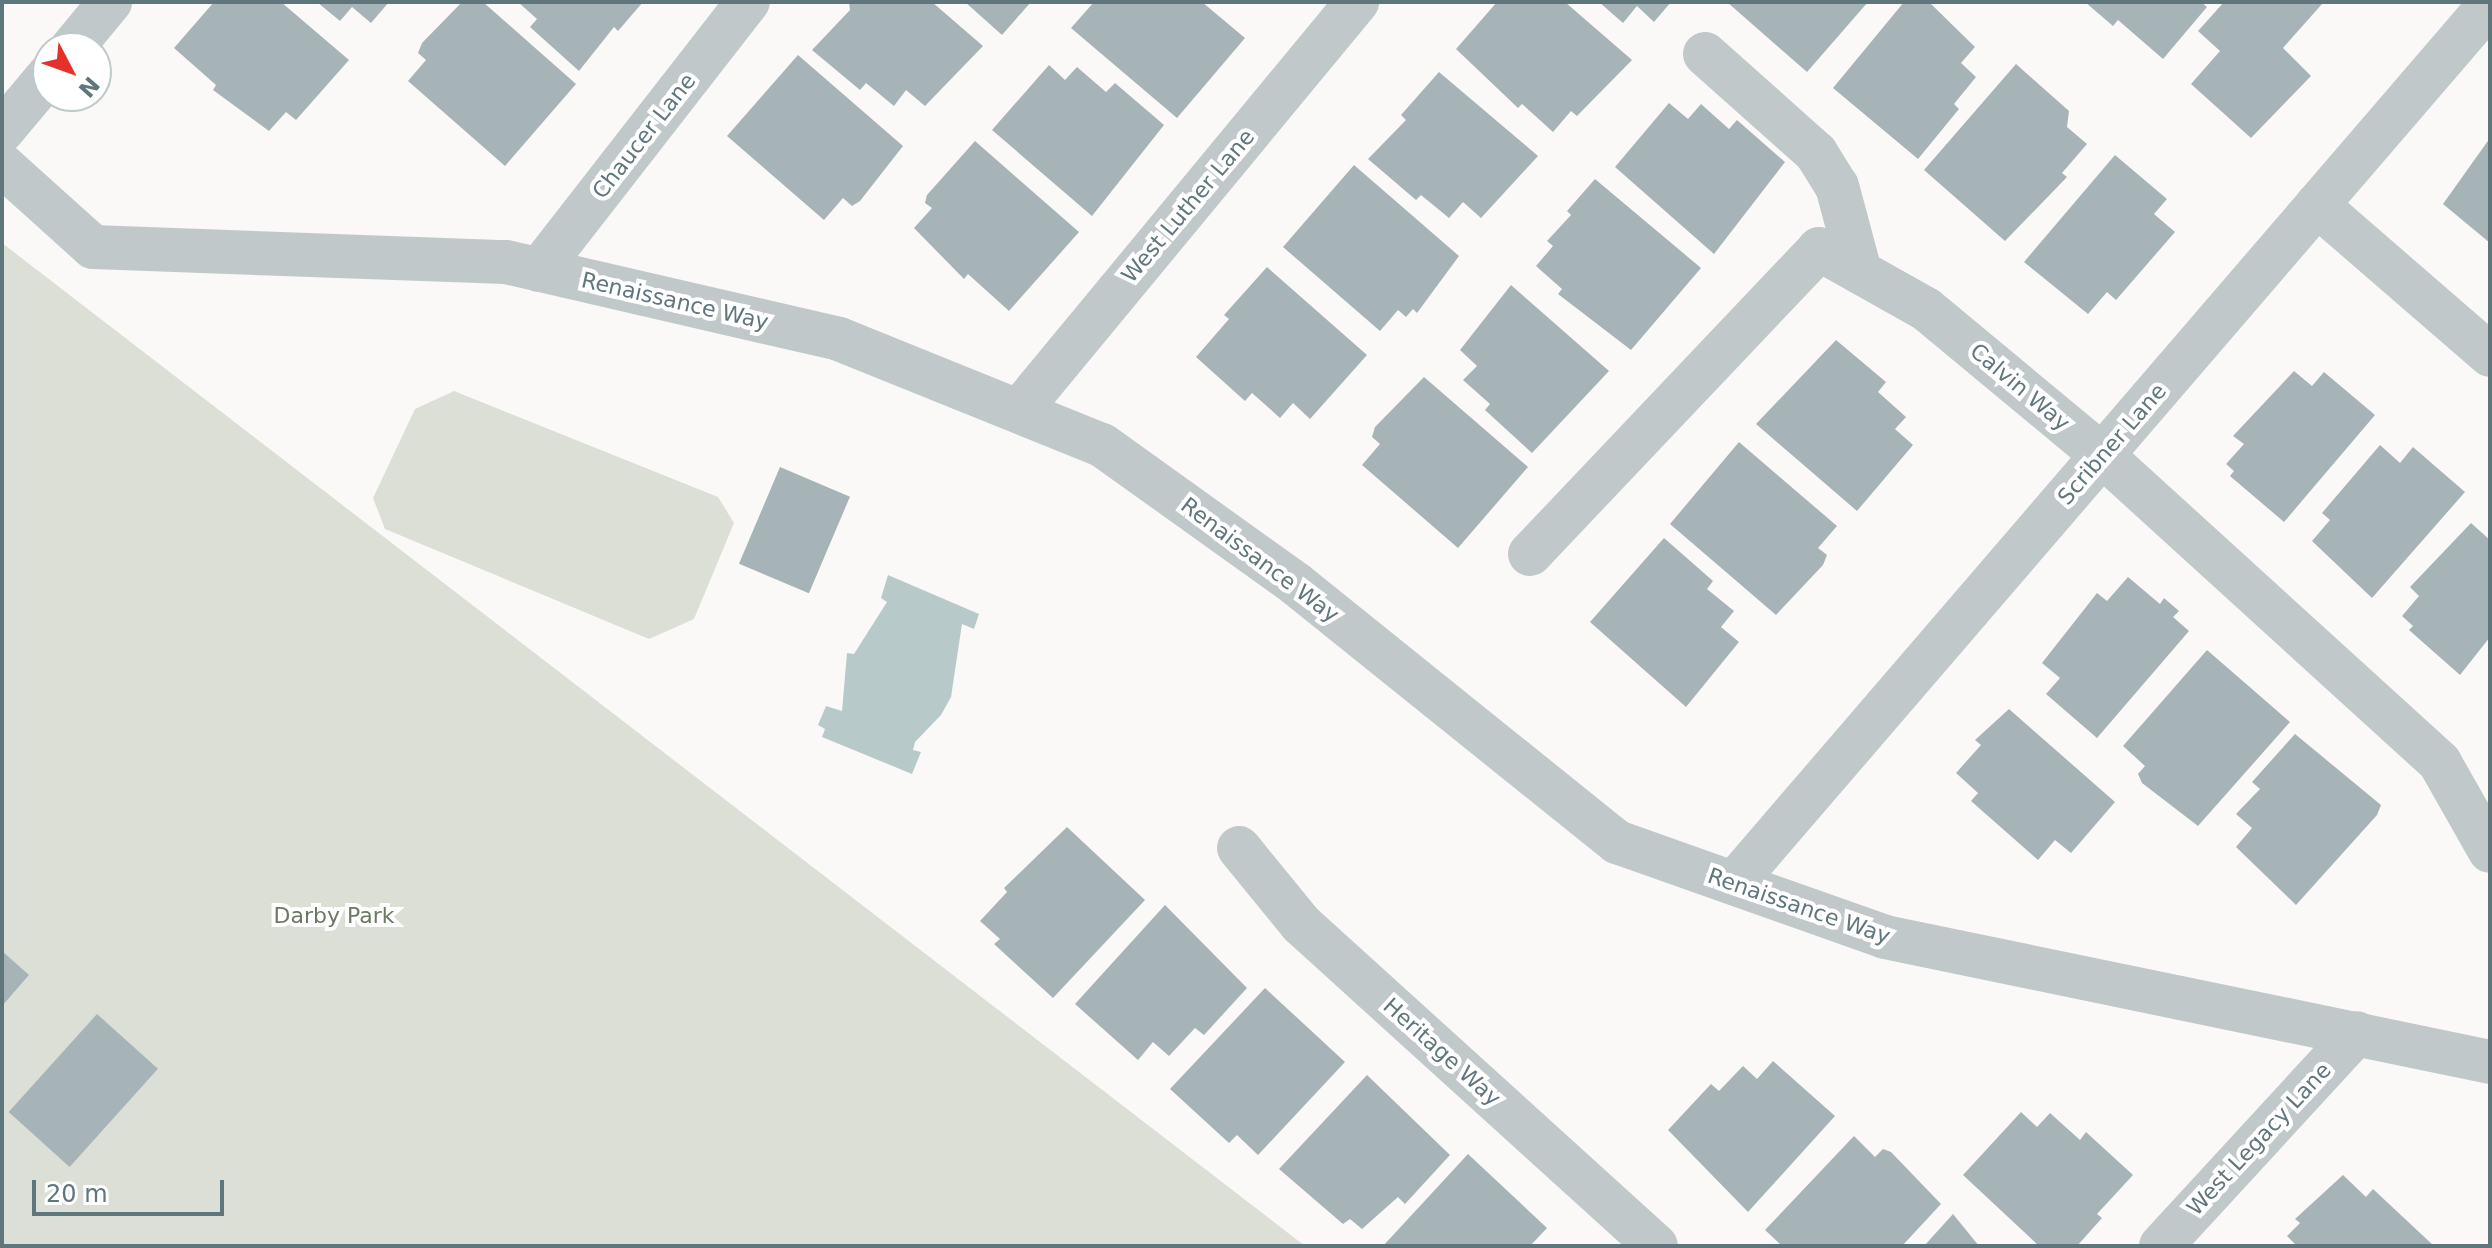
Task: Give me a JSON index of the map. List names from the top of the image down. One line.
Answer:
{"streets":{"street":["Chaucer Lane","West Luther Lane","Renaissance Way","Calvin Way","Scribner Lane","Heritage Way","West Legacy Lane"]},"crossings":[["Chaucer Lane","Renaissance Way"],["West Luther Lane","Renaissance Way"],["Renaissance Way","Scribner Lane"],["Renaissance Way","West Legacy Lane"],["Calvin Way","Scribner Lane"]],"parks":["Darby Park"],"scale_bar":"20 m","north":"bottom right"}
